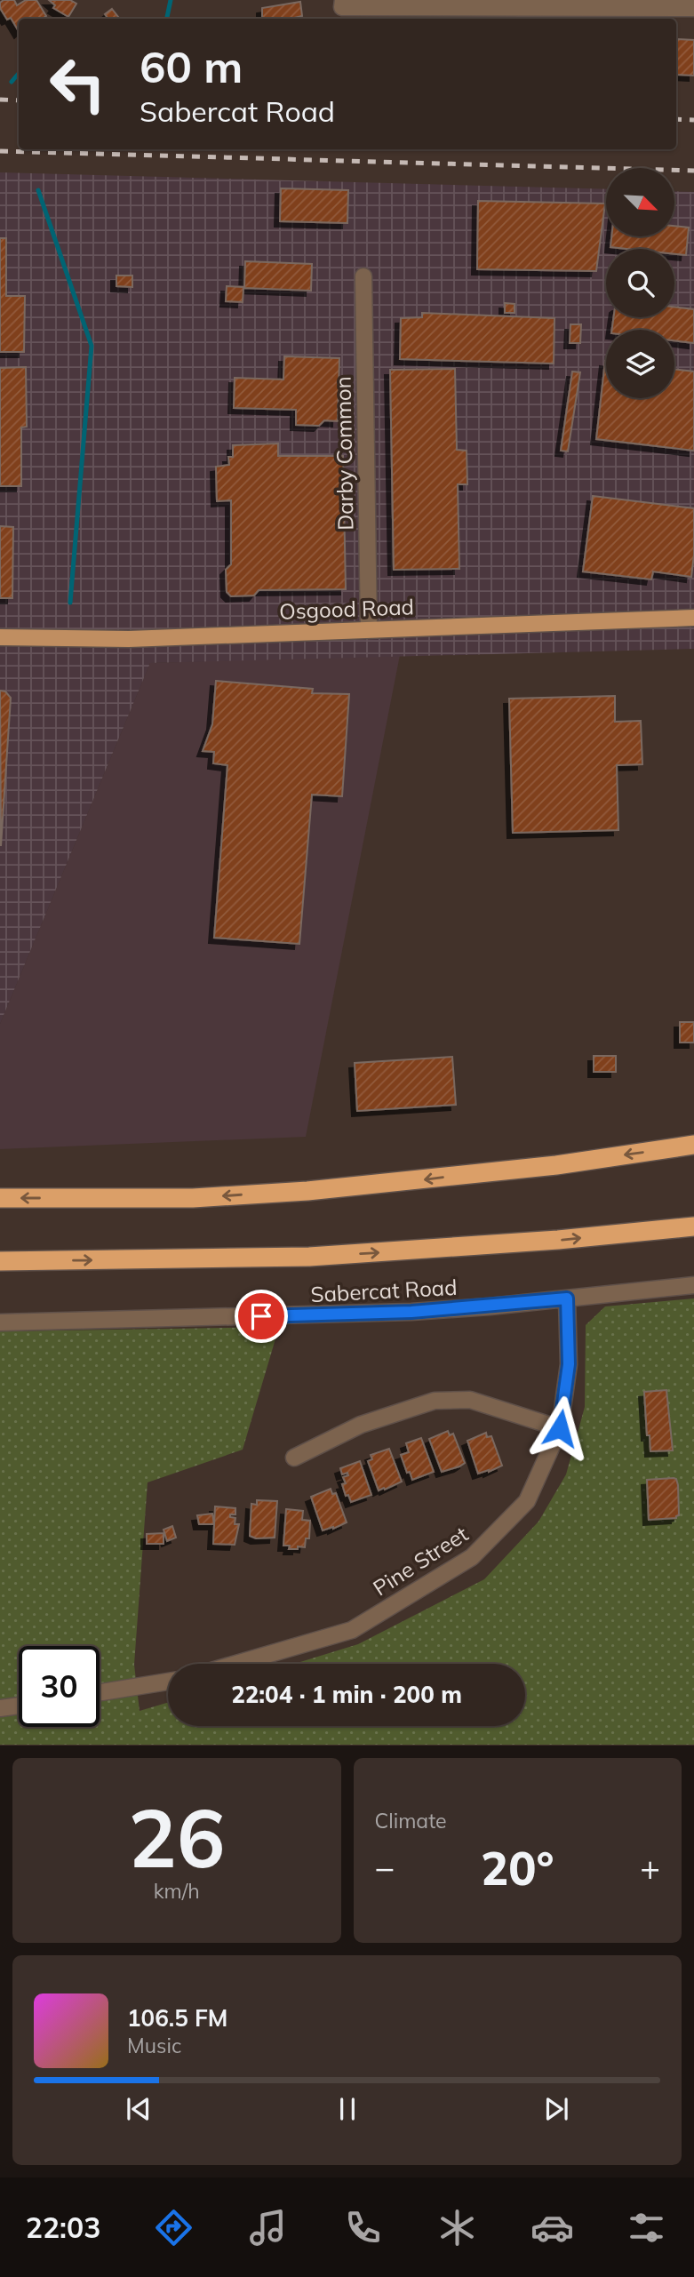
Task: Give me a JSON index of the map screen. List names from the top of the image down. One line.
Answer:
{"streets":{"main road":["Osgood Road"],"street":["Darby Common","Sabercat Road","Pine Street"]},"crossings":[["Darby Common","Osgood Road"],["Sabercat Road","Pine Street"]],"north":"bottom right","page":{"turn":["60 m","Sabercat Road"],"limit":"30","trip":"22:04 · 1 min · 200 m","tile":[["26","km/h"],"Climate"],"heat":["−","20°","+"],"song":["106.5 FM","Music"],"tabs":"22:03"}}
